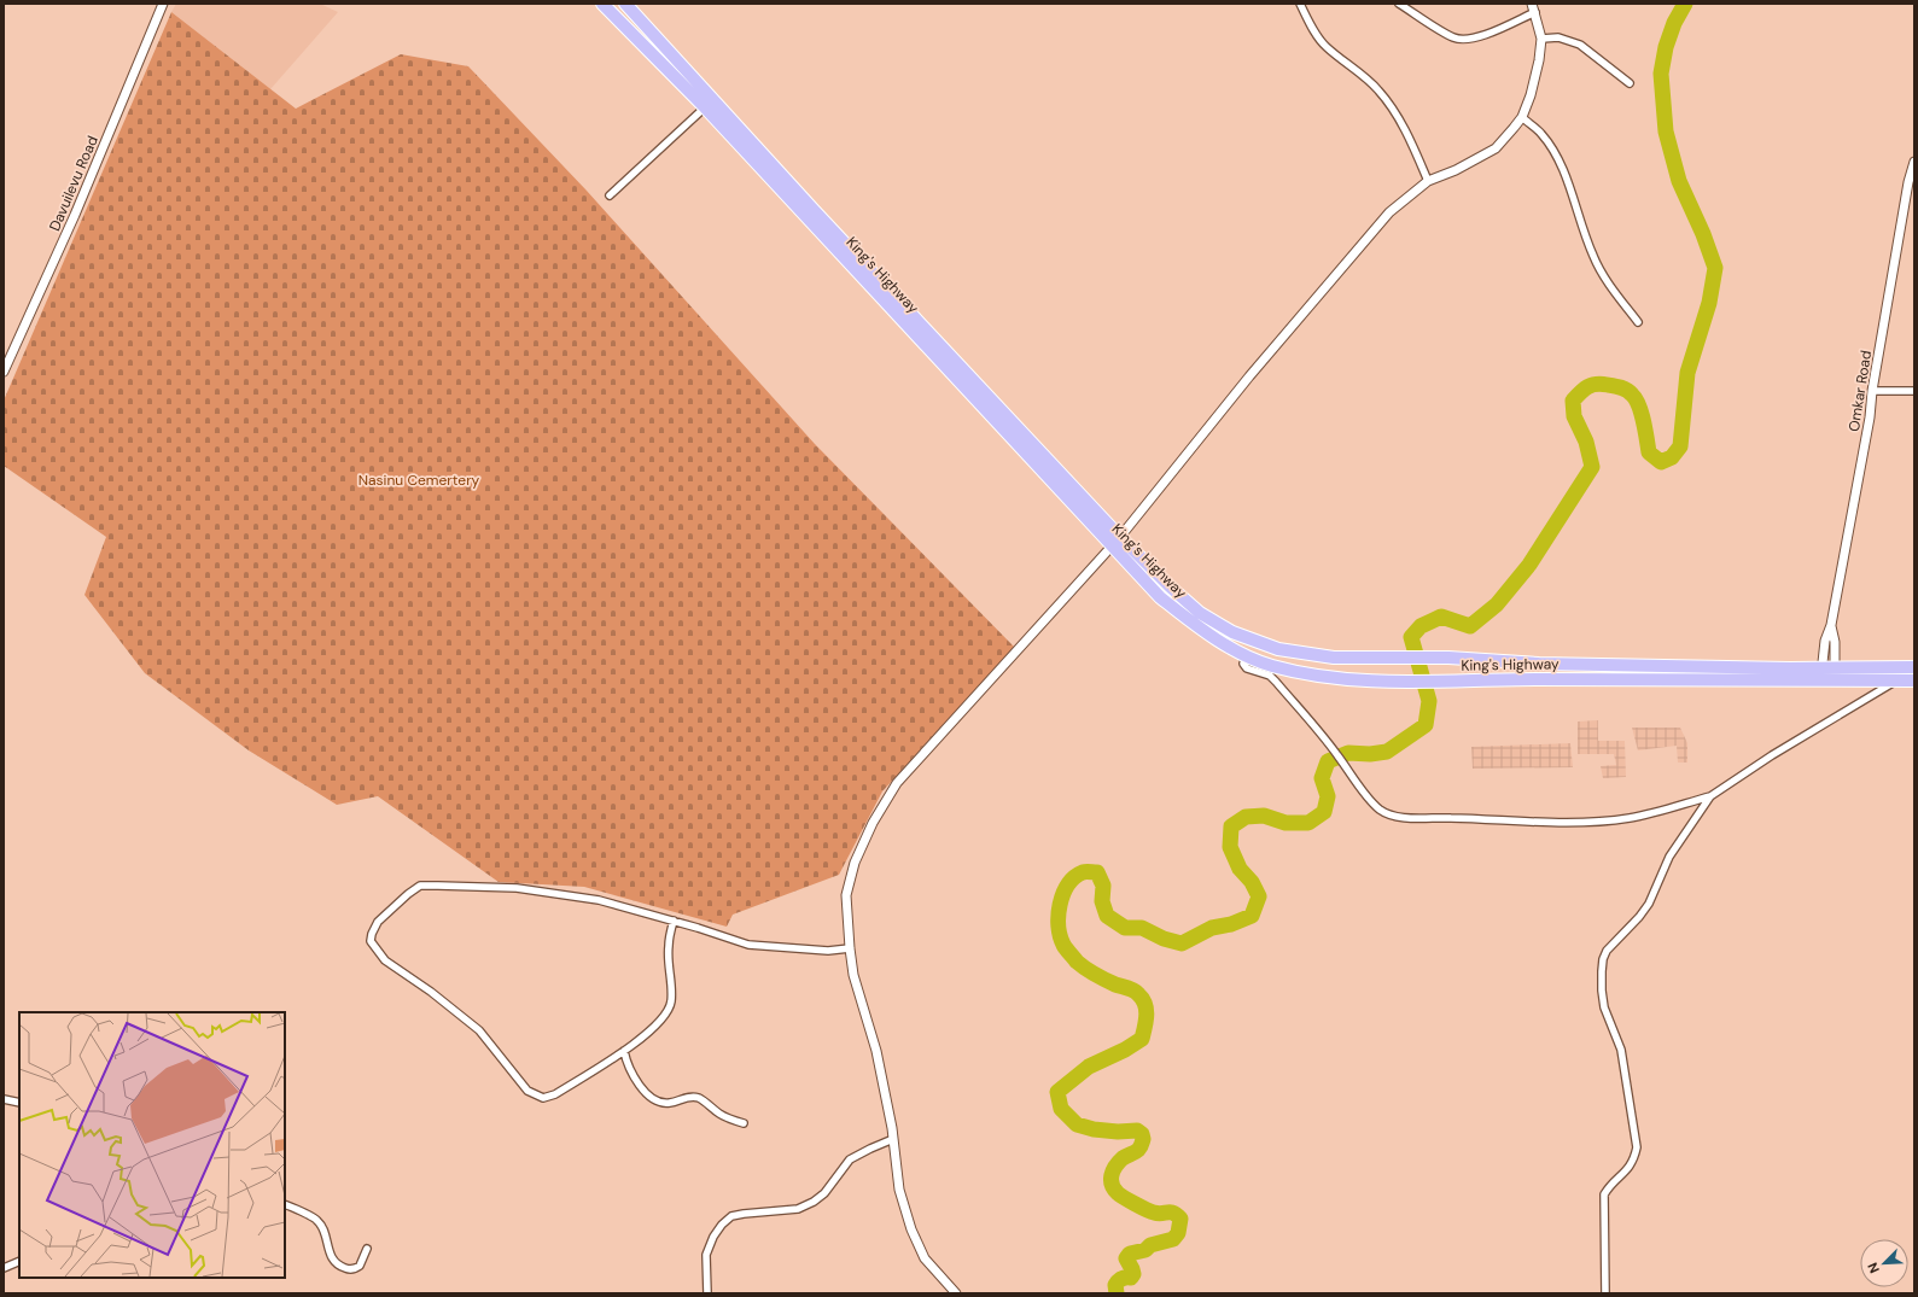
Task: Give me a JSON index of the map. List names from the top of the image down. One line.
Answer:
{"streets":{"highway":["King's Highway"],"street":["Davuilevu Road","Omkar Road"]},"crossings":[["King's Highway","Omkar Road"]],"parks":["Nasinu Cemertery"],"north":"bottom left"}
